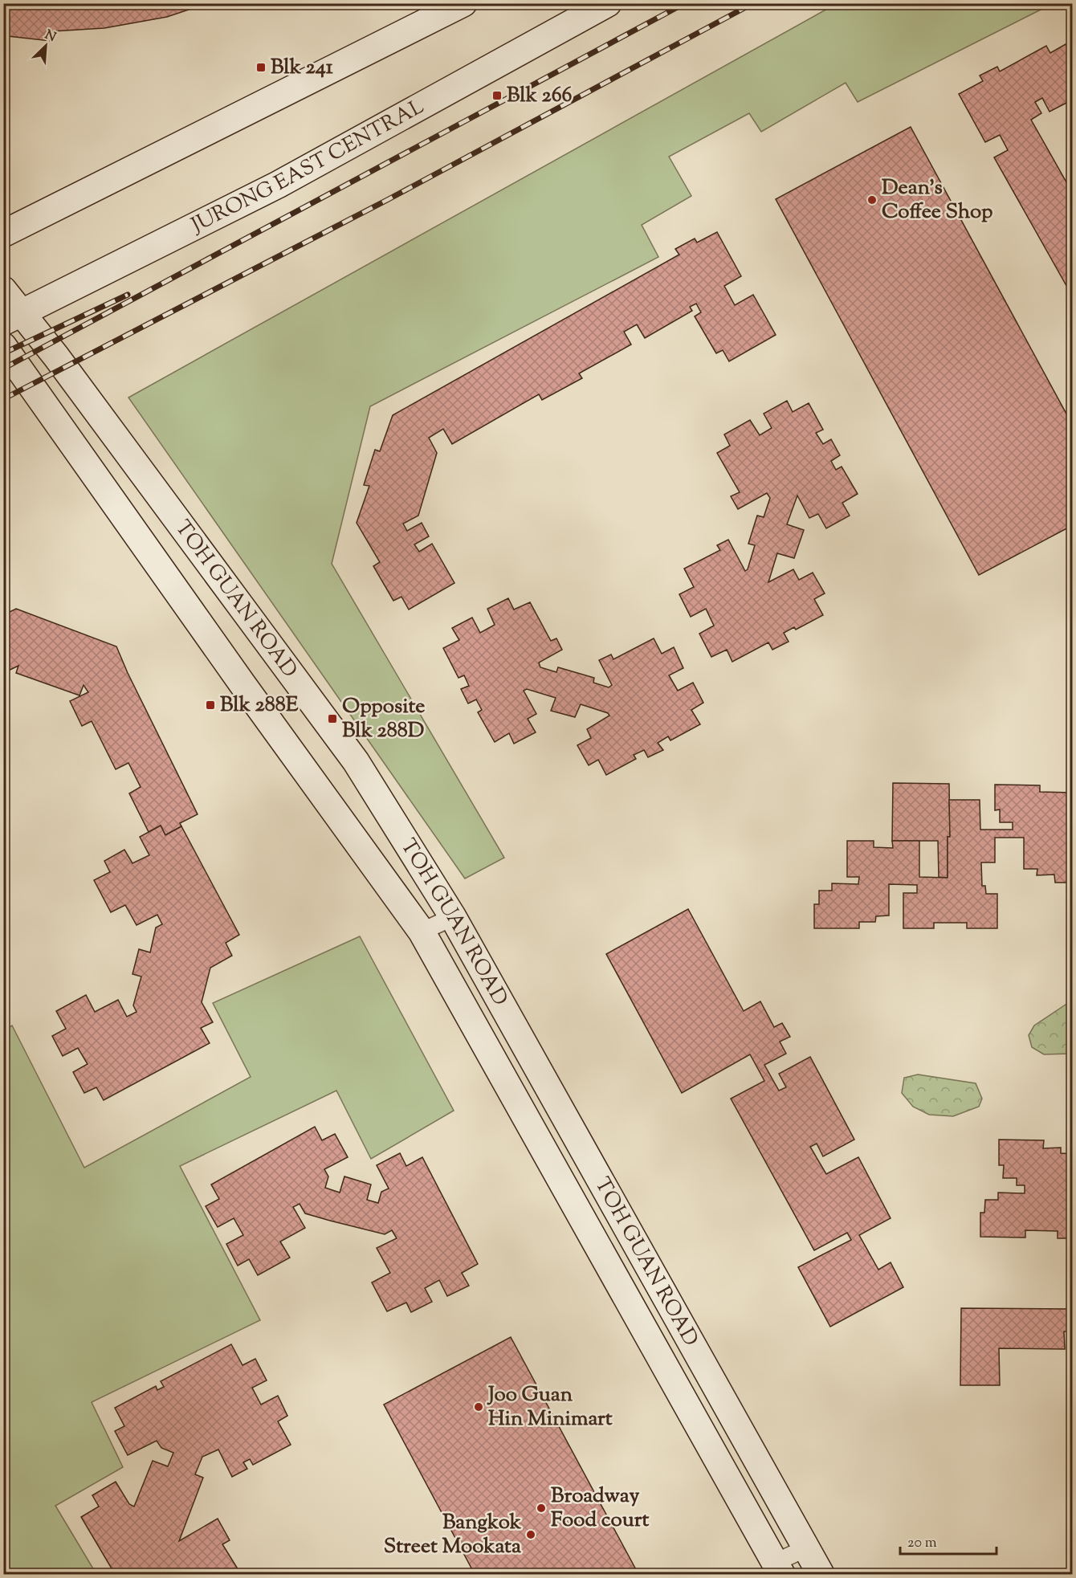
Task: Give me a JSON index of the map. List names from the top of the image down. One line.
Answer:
{"streets":{"street":["JURONG EAST CENTRAL","TOH GUAN ROAD"]},"crossings":[["JURONG EAST CENTRAL","TOH GUAN ROAD"]],"places":{"transit":["Blk 241","Blk 266","Blk 288E","Opposite Blk 288D"],"other":["Dean's Coffee Shop","Joo Guan Hin Minimart","Broadway Food court","Bangkok Street Mookata"]},"scale_bar":"20 m","north":"top right"}
